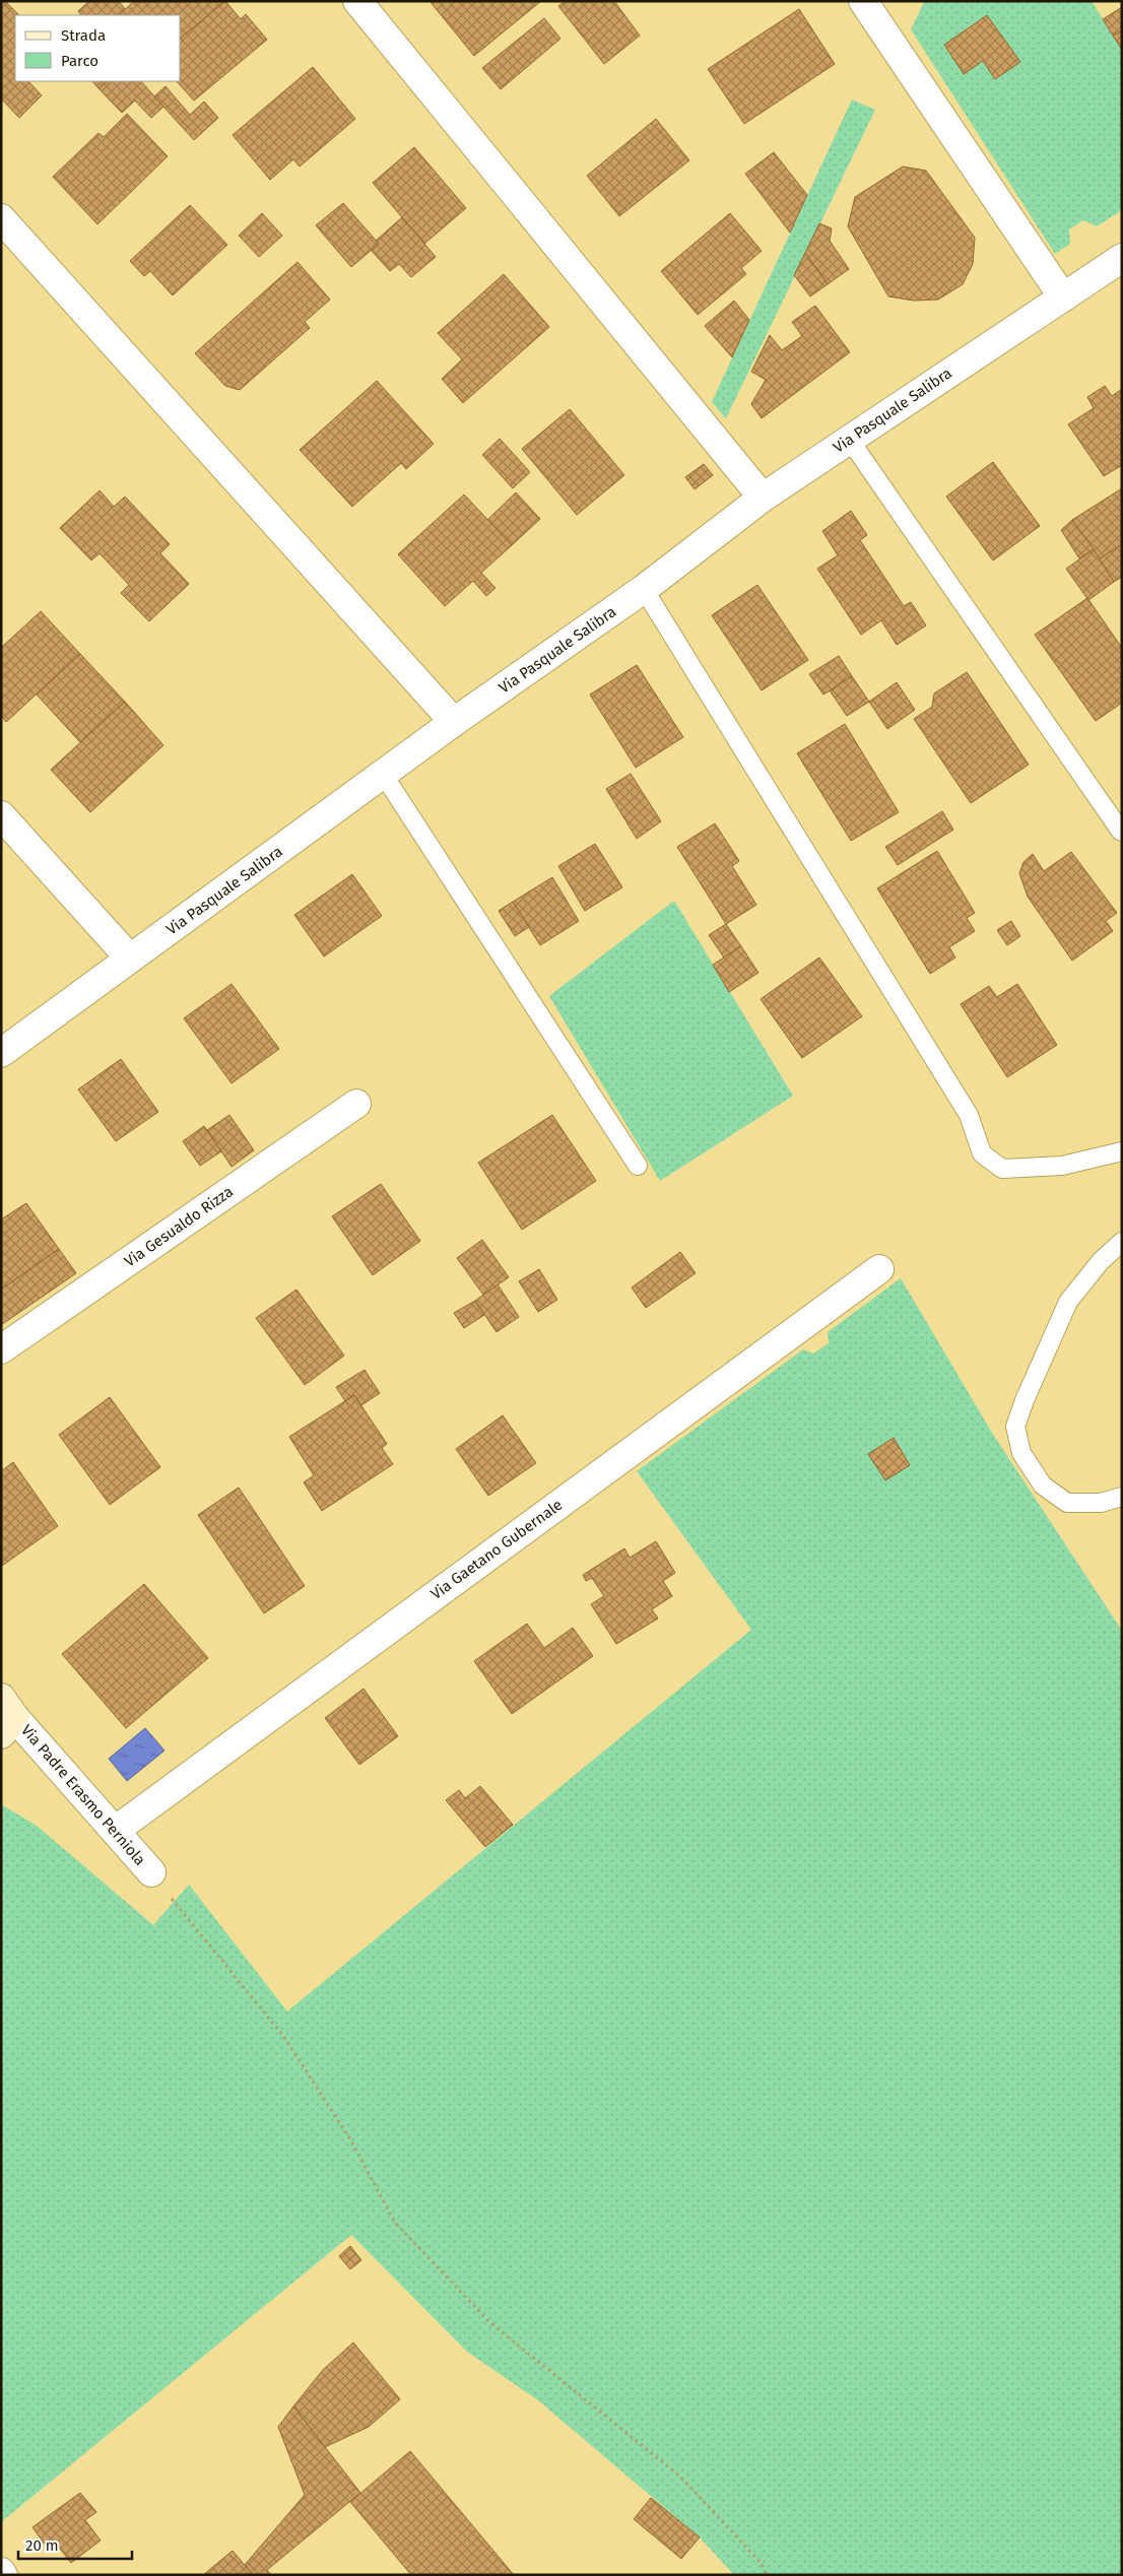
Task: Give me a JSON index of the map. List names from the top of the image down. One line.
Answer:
{"streets":{"street":["Via Pasquale Salibra","Via Gesualdo Rizza","Via Gaetano Gubernale","Via Padre Erasmo Perniola"]},"crossings":[["Via Gaetano Gubernale","Via Padre Erasmo Perniola"]],"legend":["Strada","Parco"],"scale_bar":"20 m"}
